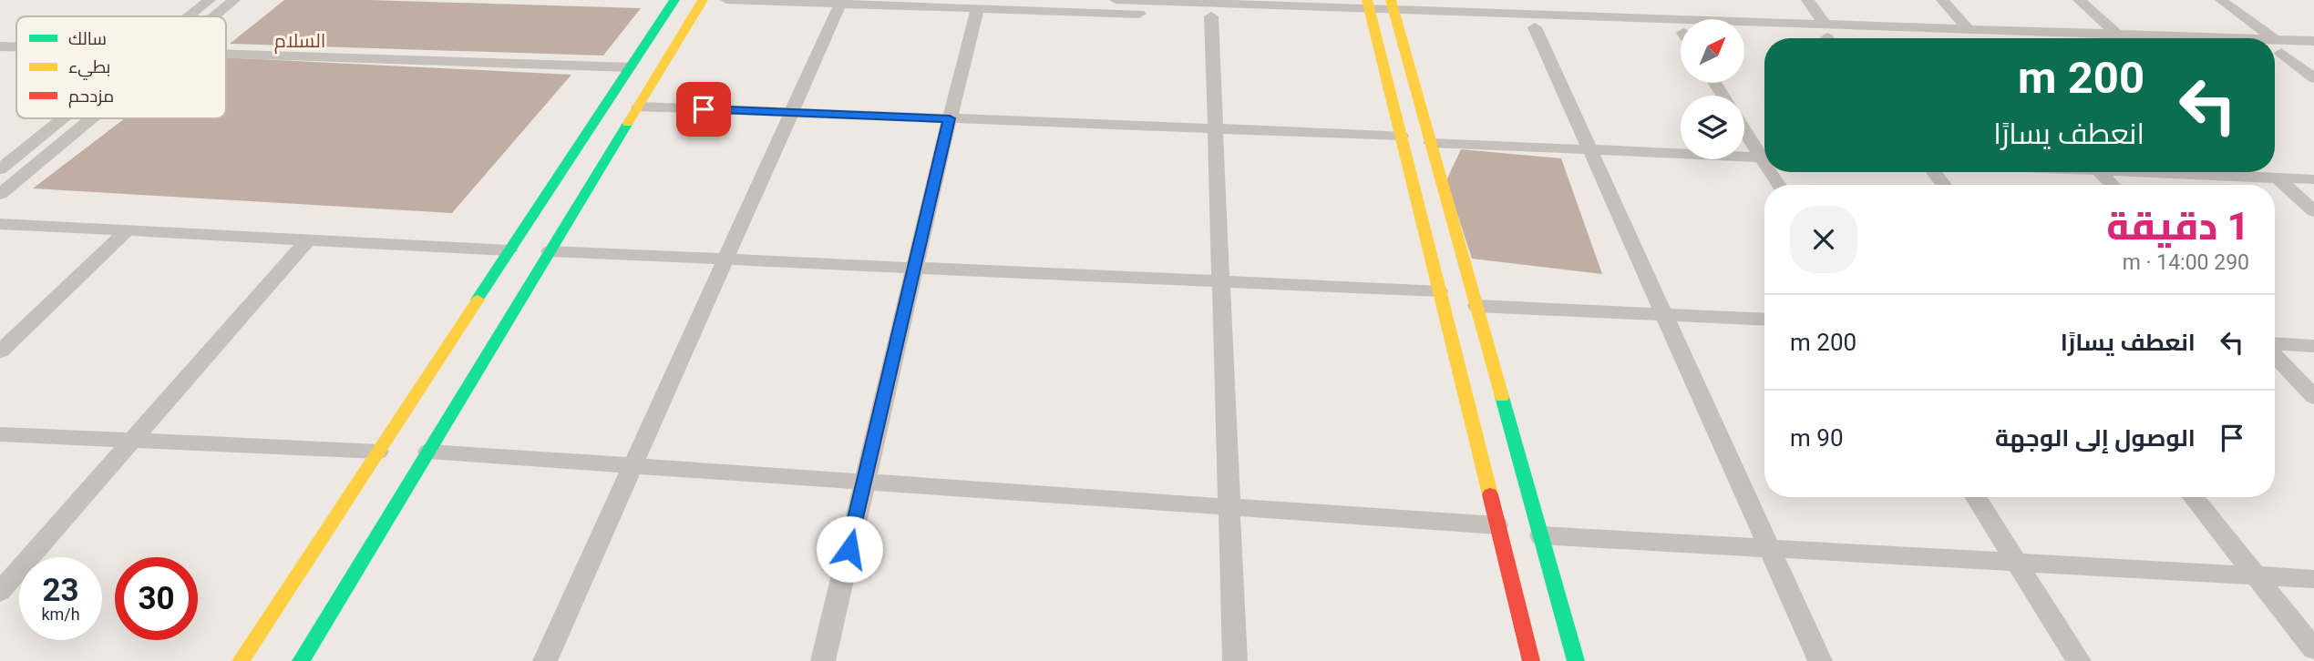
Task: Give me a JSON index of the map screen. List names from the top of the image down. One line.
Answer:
{"districts":["السلام"],"legend":["سالك","بطيء","مزدحم"],"north":"top right","page":{"turn":["200 m","انعطف يسارًا"],"heading":["1 دقيقة","290 m · 14:00"],"list":[{"name":"انعطف يسارًا","value":"200 m"},{"name":"الوصول إلى الوجهة","value":"90 m"}],"speed":"23 km/h","limit":"30"}}
